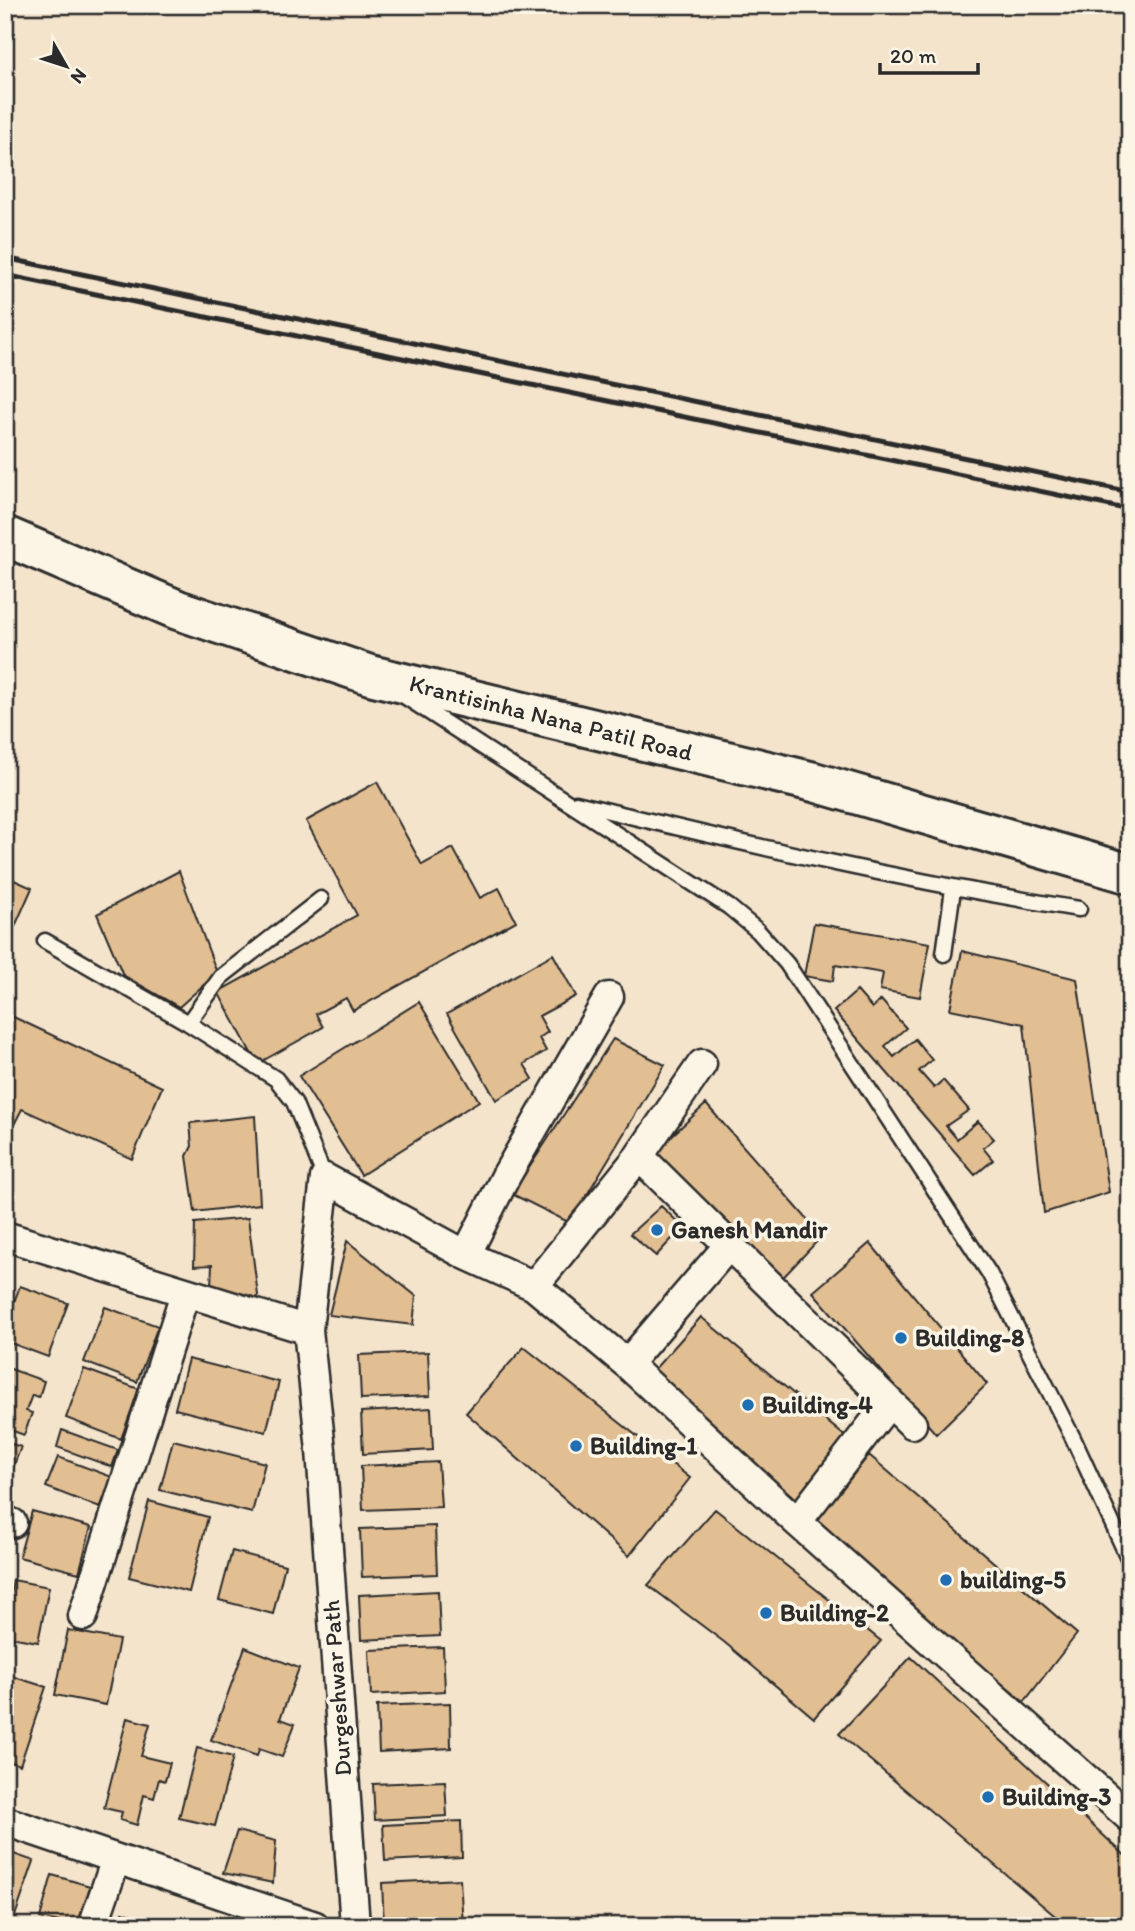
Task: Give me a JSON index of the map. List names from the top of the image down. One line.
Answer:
{"streets":{"main road":["Krantisinha Nana Patil Road"],"street":["Durgeshwar Path"]},"places":["Ganesh Mandir","Building-8","Building-4","Building-1","building-5","Building-2","Building-3"],"scale_bar":"20 m","north":"bottom right"}
